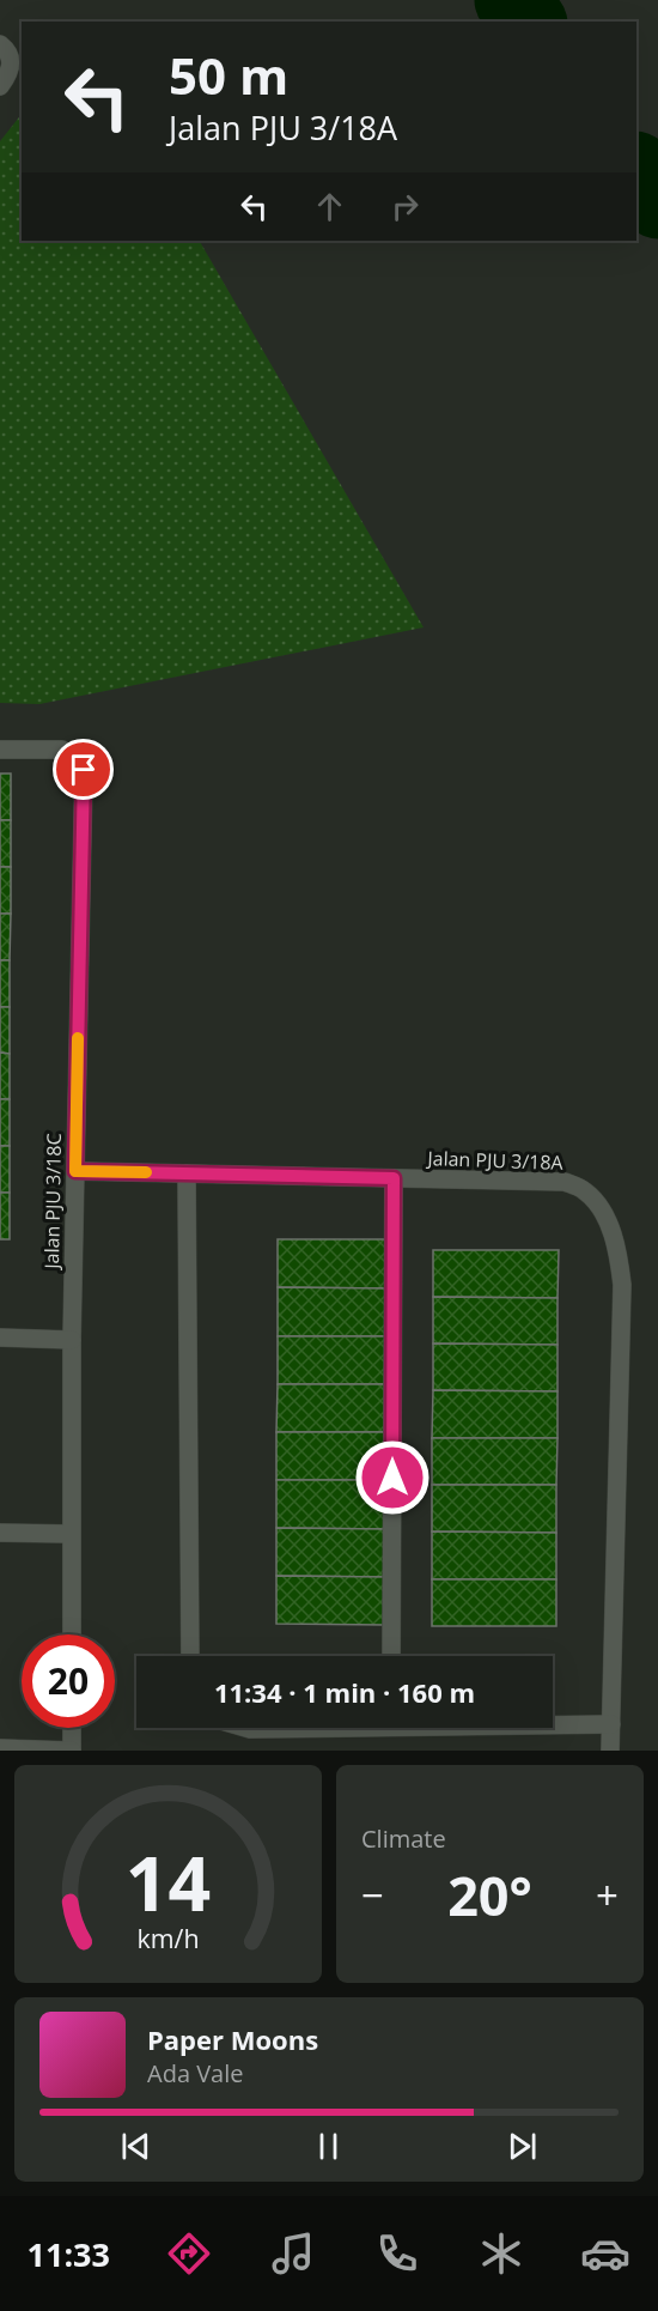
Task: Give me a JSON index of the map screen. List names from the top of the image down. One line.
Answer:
{"streets":{"street":["Jalan PJU 3/18A","Jalan PJU 3/18C"]},"crossings":[["Jalan PJU 3/18A","Jalan PJU 3/18C"]],"page":{"turn":["50 m","Jalan PJU 3/18A"],"limit":"20","trip":"11:34 · 1 min · 160 m","tile":"Climate","heat":["−","20°","+"],"song":["Paper Moons","Ada Vale"],"tabs":"11:33","gauge":["14","km/h"]}}
